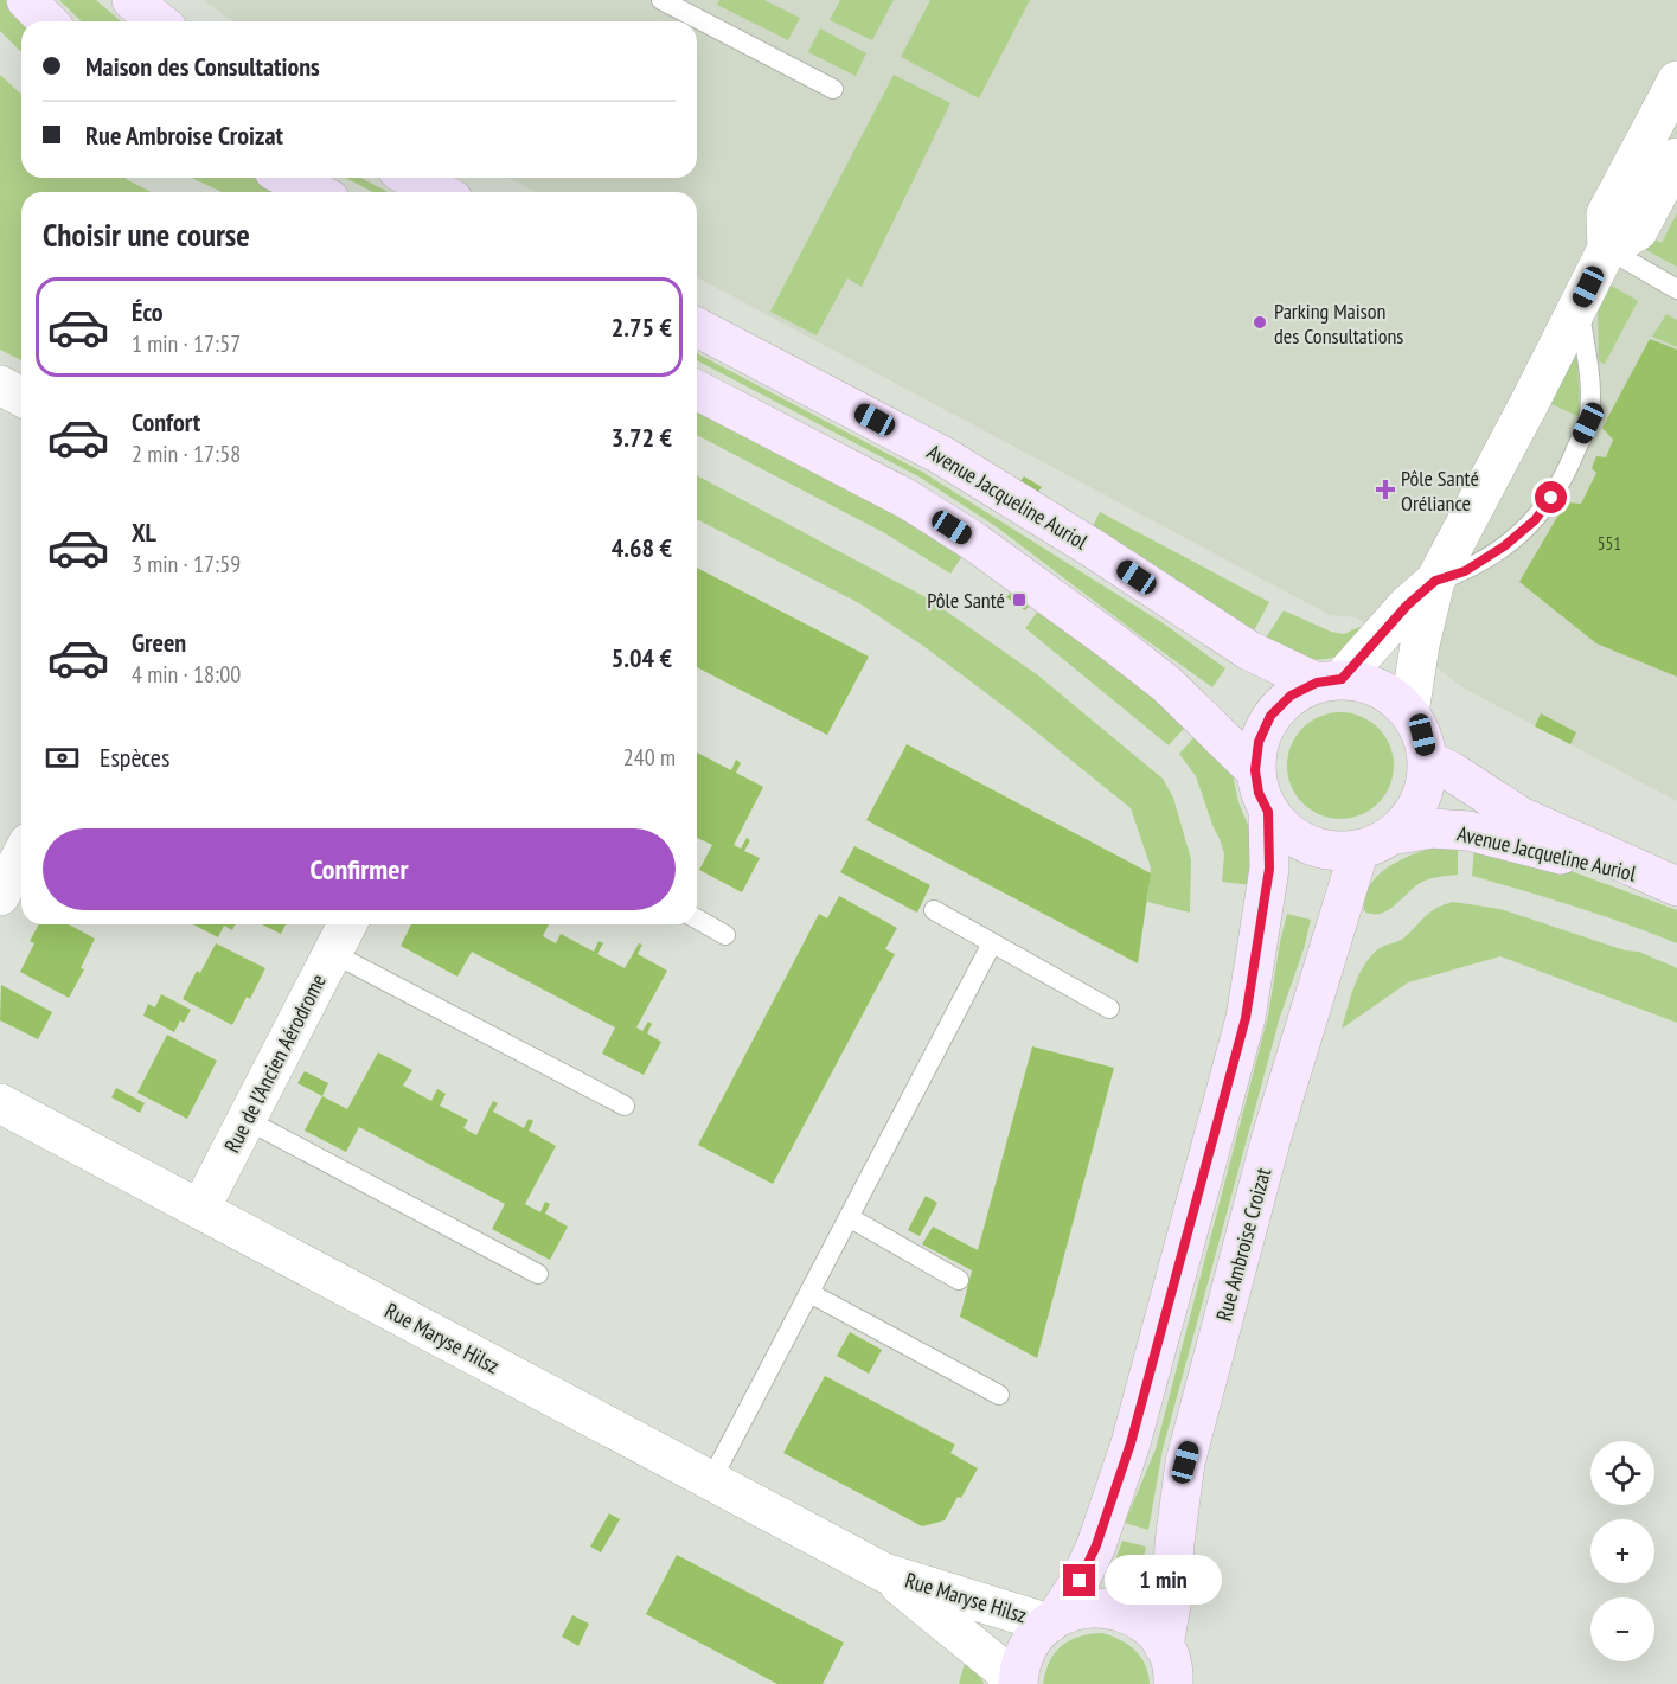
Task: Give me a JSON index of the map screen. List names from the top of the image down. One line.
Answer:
{"streets":{"main road":["Avenue Jacqueline Auriol","Rue Ambroise Croizat"],"street":["Rue de l'Ancien Aérodrome","Rue Maryse Hilsz"]},"crossings":[["Avenue Jacqueline Auriol","Rue Ambroise Croizat"],["Rue de l'Ancien Aérodrome","Rue Maryse Hilsz"]],"places":{"other":["Parking Maison des Consultations"],"health":["Pôle Santé Oréliance"],"transit":["Pôle Santé"]},"house_numbers":["551"],"page":{"banner":["Maison des Consultations","Rue Ambroise Croizat"],"heading":"Choisir une course","list":[{"name":"Éco","note":"1 min · 17:57","value":"2.75 €"},{"name":"Confort","note":"2 min · 17:58","value":"3.72 €"},{"name":"XL","note":"3 min · 17:59","value":"4.68 €"},{"name":"Green","note":"4 min · 18:00","value":"5.04 €"}],"pay":["Espèces","240 m"],"buttons":"Confirmer","map_buttons":["+","−"],"bubble":"1 min"}}
